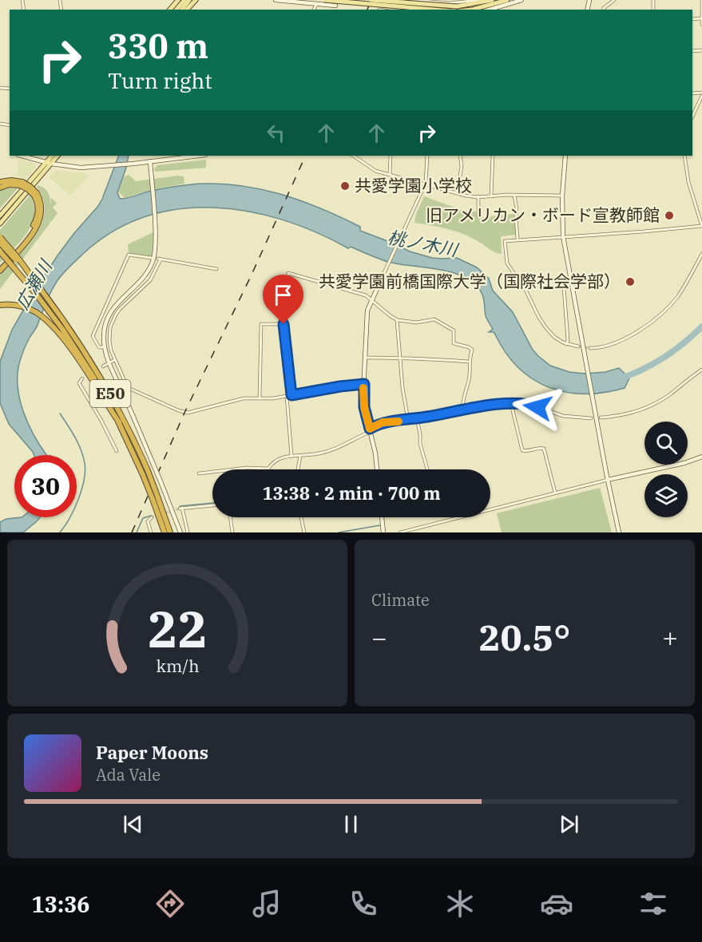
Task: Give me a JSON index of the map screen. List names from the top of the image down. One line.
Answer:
{"streets":{"highway":["E50"]},"water":["桃ノ木川","広瀬川"],"places":["共愛学園小学校","旧アメリカン・ボード宣教師館","共愛学園前橋国際大学（国際社会学部）"],"page":{"turn":["330 m","Turn right"],"limit":"30","trip":"13:38 · 2 min · 700 m","tile":"Climate","heat":["−","20.5°","+"],"song":["Paper Moons","Ada Vale"],"tabs":"13:36","gauge":["22","km/h"]}}
